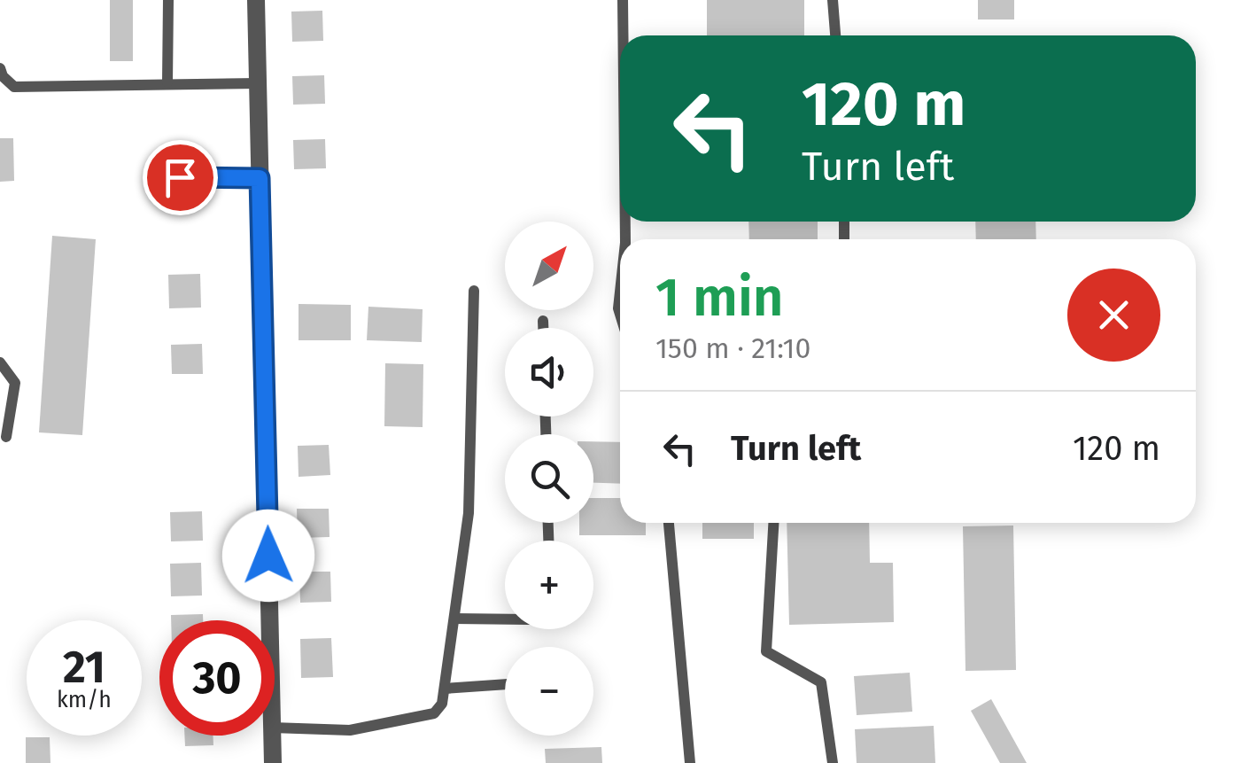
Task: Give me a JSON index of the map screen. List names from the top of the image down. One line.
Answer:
{"north":"top right","page":{"turn":["120 m","Turn left"],"map_buttons":["+","−"],"heading":["1 min","150 m · 21:10"],"list":[{"name":"Turn left","value":"120 m"}],"speed":"21 km/h","limit":"30"}}
